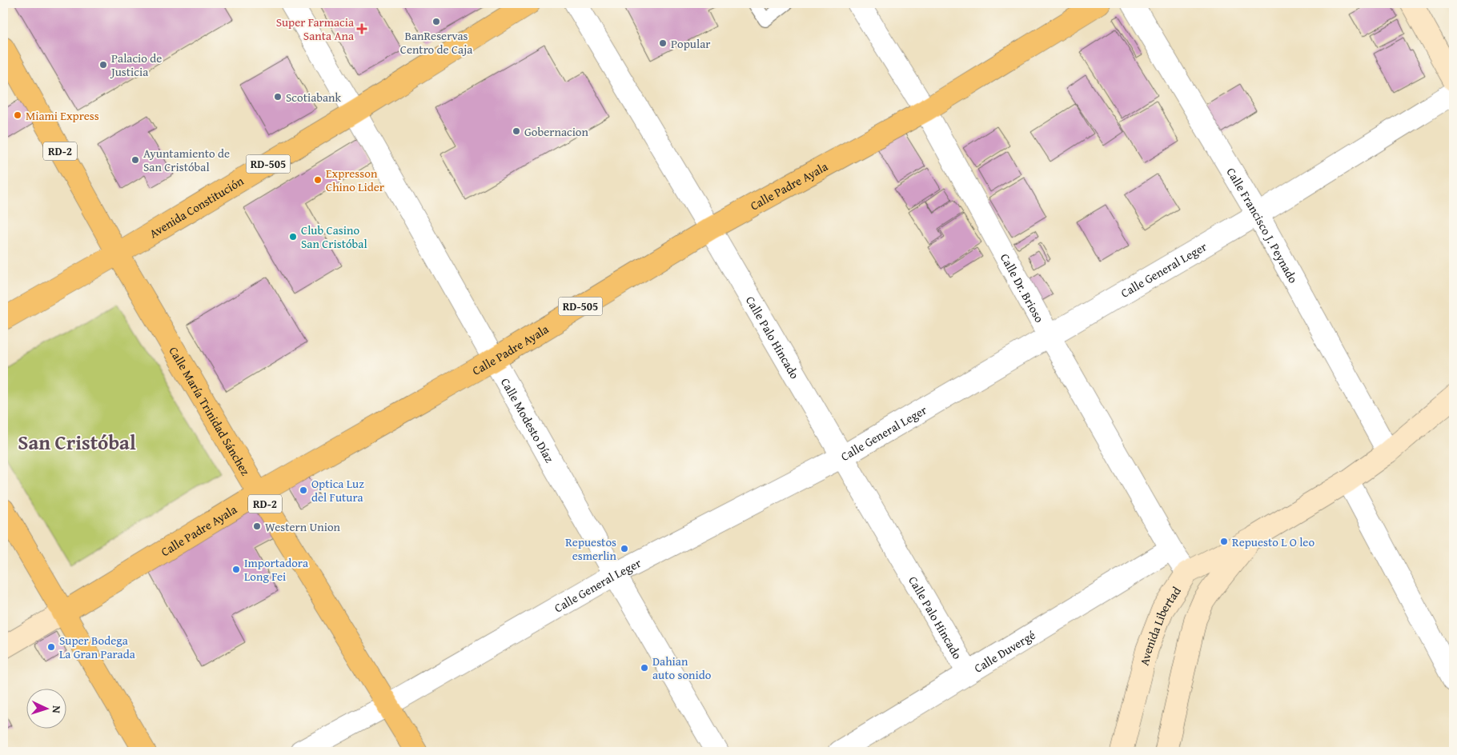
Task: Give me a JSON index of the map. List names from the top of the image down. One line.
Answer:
{"streets":{"main road":["RD-2","RD-505","Calle Padre Ayala","Avenida Constitución","Calle María Trinidad Sánchez","Avenida Libertad"],"street":["Calle Francisco J. Peynado","Calle General Leger","Calle Dr. Brioso","Calle Palo Hincado","Calle Modesto Díaz","Calle Duvergé"]},"crossings":[["RD-2","Avenida Constitución"],["RD-2","Calle María Trinidad Sánchez"],["Calle Padre Ayala","Calle Dr. Brioso"],["Calle Padre Ayala","Calle Palo Hincado"],["Calle Padre Ayala","Calle María Trinidad Sánchez"],["Calle Padre Ayala","Calle Modesto Díaz"],["Avenida Constitución","Calle María Trinidad Sánchez"],["Avenida Constitución","Calle Modesto Díaz"],["Calle Francisco J. Peynado","Calle General Leger"],["Calle Francisco J. Peynado","Avenida Libertad"],["Calle General Leger","Calle Dr. Brioso"],["Calle General Leger","Calle Palo Hincado"],["Calle General Leger","Calle María Trinidad Sánchez"],["Calle General Leger","Calle Modesto Díaz"],["Calle Dr. Brioso","Avenida Libertad"],["Calle Dr. Brioso","Calle Duvergé"],["Calle Palo Hincado","Calle Duvergé"]],"districts":["San Cristóbal"],"places":{"other":["BanReservas Centro de Caja","Popular","Palacio de Justicia","Scotiabank","Miami Express","Gobernacion","Ayuntamiento de San Cristóbal","Expresson Chino Lider","Club Casino San Cristóbal","Optica Luz del Futura","Western Union","Repuesto L O leo","Repuestos esmerlin","Importadora Long Fei","Super Bodega La Gran Parada","Dahian auto sonido"],"health":["Super Farmacia Santa Ana"]},"north":"right"}
